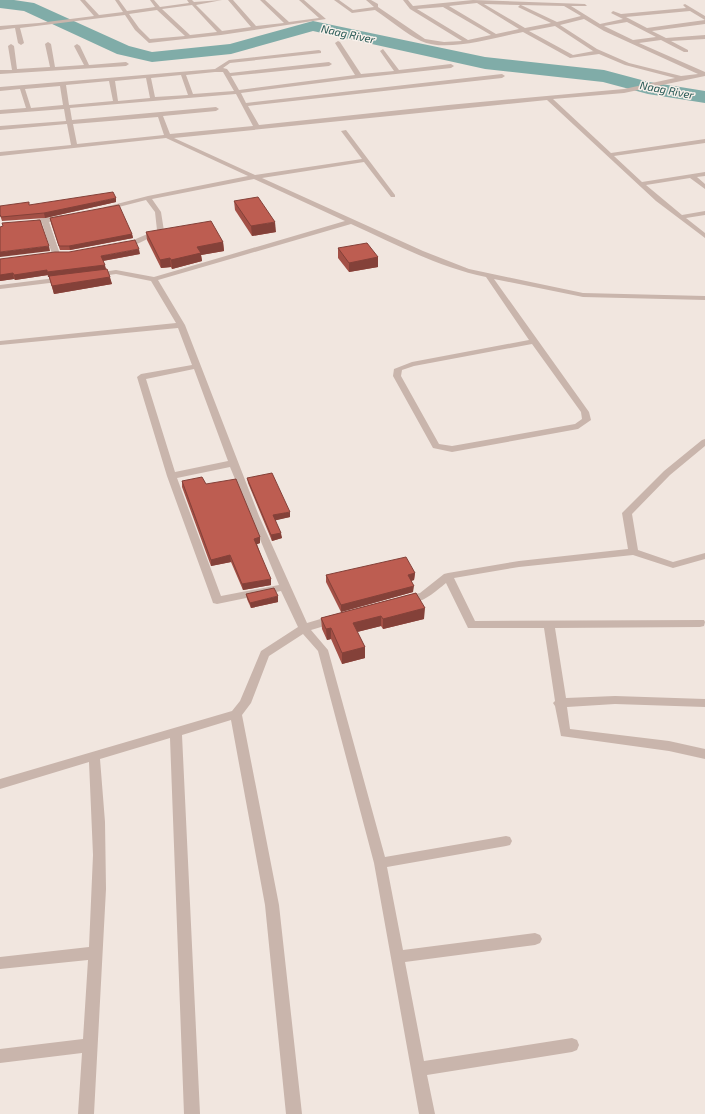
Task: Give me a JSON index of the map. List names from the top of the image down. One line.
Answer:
{"water":["Naag River"]}
